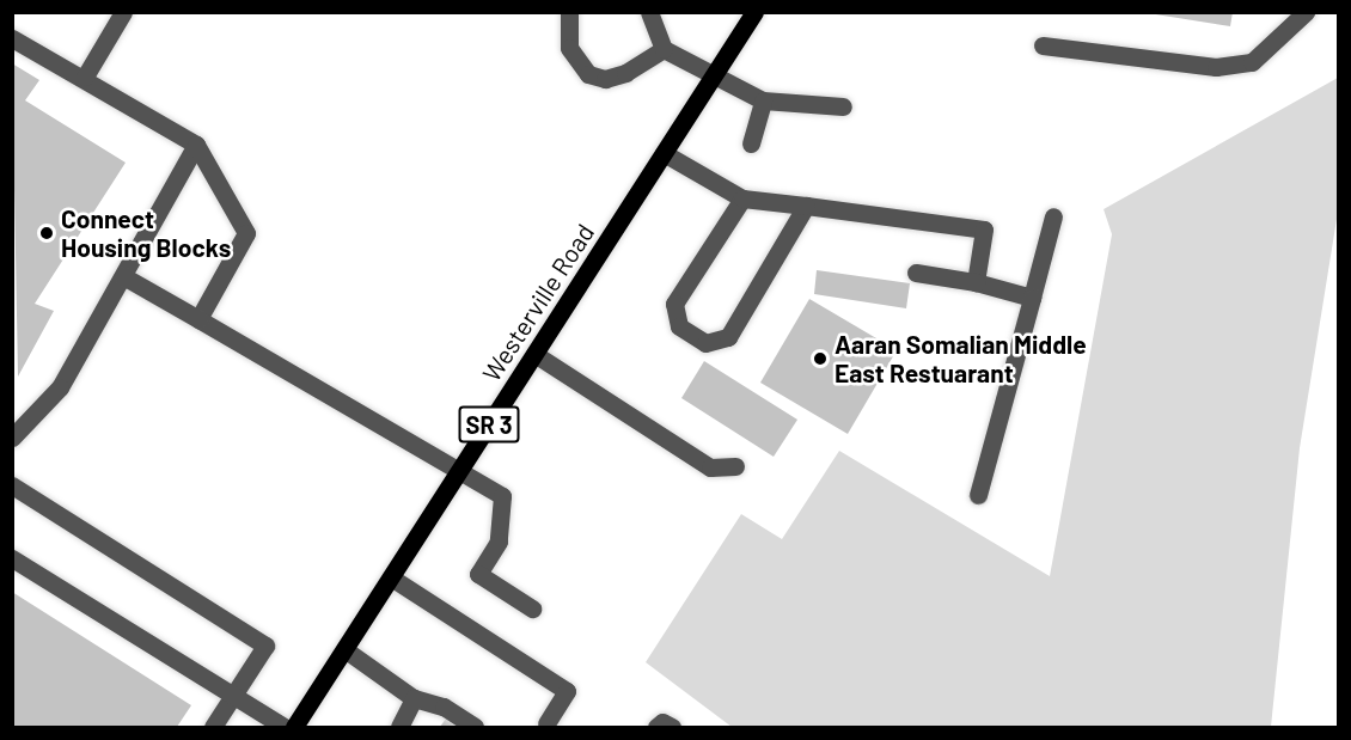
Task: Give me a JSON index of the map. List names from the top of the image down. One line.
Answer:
{"streets":{"main road":["Westerville Road","SR 3"]},"places":["Connect Housing Blocks","Aaran Somalian Middle East Restuarant"]}
